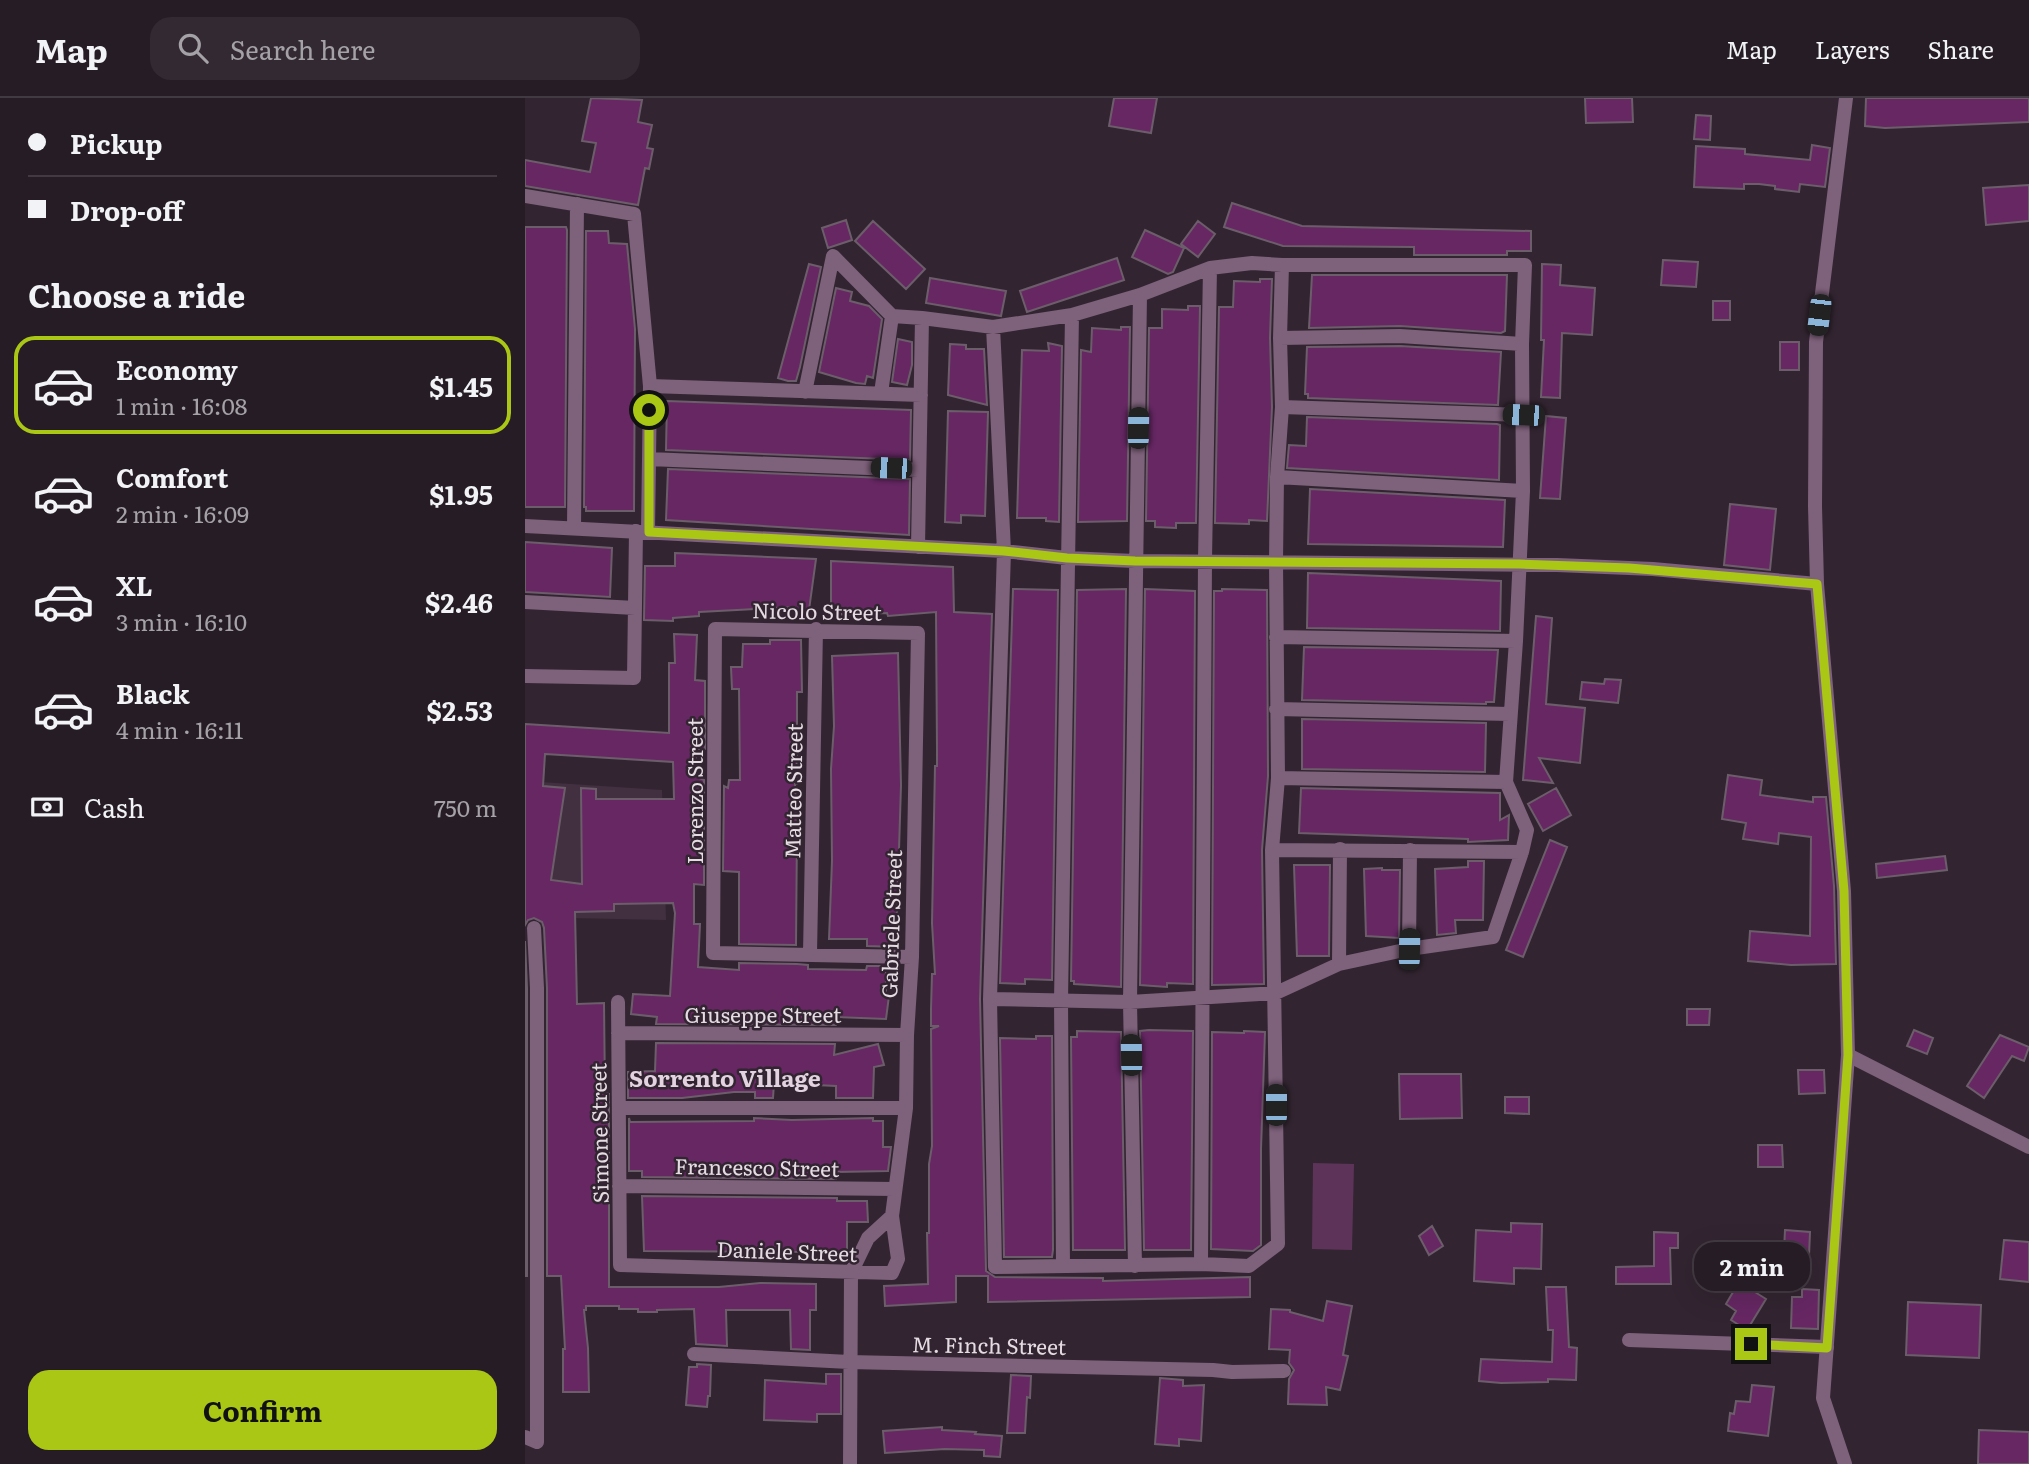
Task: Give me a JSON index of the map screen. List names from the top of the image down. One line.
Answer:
{"streets":{"street":["Nicolo Street","Lorenzo Street","Matteo Street","Gabriele Street","Giuseppe Street","Simone Street","Francesco Street","Daniele Street","M. Finch Street"]},"crossings":[["Nicolo Street","Lorenzo Street"],["Nicolo Street","Matteo Street"],["Nicolo Street","Gabriele Street"],["Lorenzo Street","Matteo Street"],["Gabriele Street","Giuseppe Street"],["Gabriele Street","Francesco Street"],["Gabriele Street","Daniele Street"],["Giuseppe Street","Simone Street"],["Simone Street","Francesco Street"],["Simone Street","Daniele Street"]],"districts":["Sorrento Village"],"page":{"header":"Map","search":"Search here","nav":["Map","Layers","Share"],"banner":["Pickup","Drop-off"],"heading":"Choose a ride","list":[{"name":"Economy","note":"1 min · 16:08","value":"$1.45"},{"name":"Comfort","note":"2 min · 16:09","value":"$1.95"},{"name":"XL","note":"3 min · 16:10","value":"$2.46"},{"name":"Black","note":"4 min · 16:11","value":"$2.53"}],"pay":["Cash","750 m"],"bubble":"2 min","buttons":"Confirm"}}
